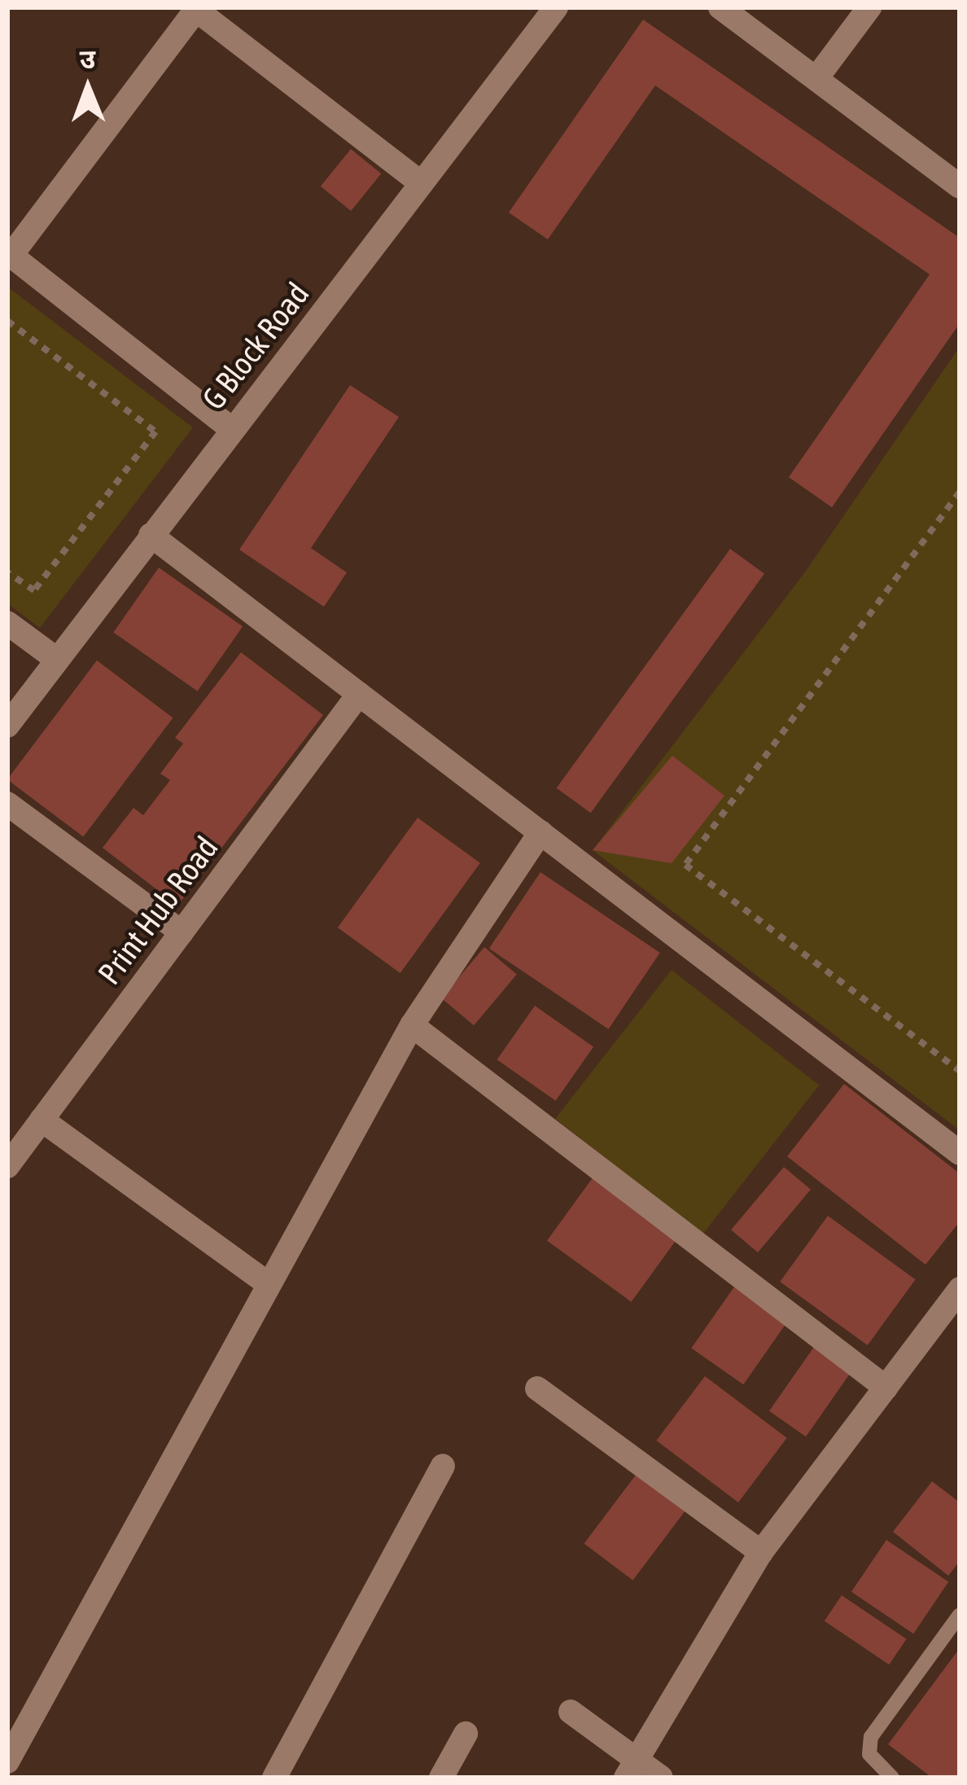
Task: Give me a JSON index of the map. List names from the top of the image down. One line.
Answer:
{"streets":{"street":["G Block Road","Print Hub Road"]},"north":"top"}
